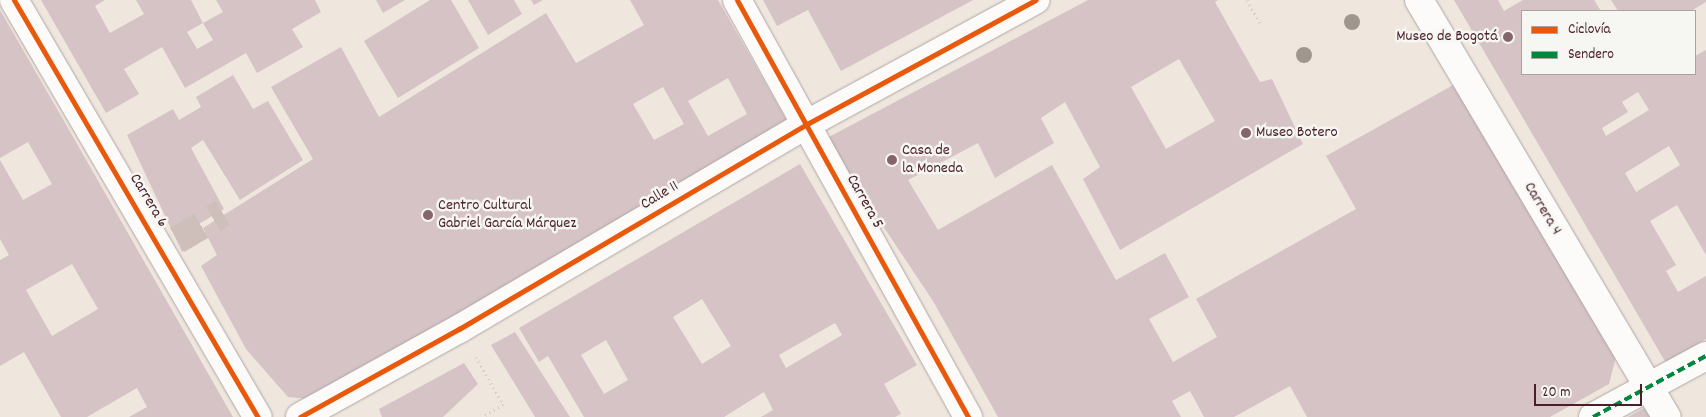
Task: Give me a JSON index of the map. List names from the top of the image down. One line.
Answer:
{"streets":{"street":["Calle 11","Carrera 6","Carrera 5","Carrera 4"]},"crossings":[["Calle 11","Carrera 5"]],"places":["Museo de Bogotá","Museo Botero","Casa de la Moneda","Centro Cultural Gabriel García Márquez"],"legend":["Ciclovía","Sendero"],"scale_bar":"20 m"}
